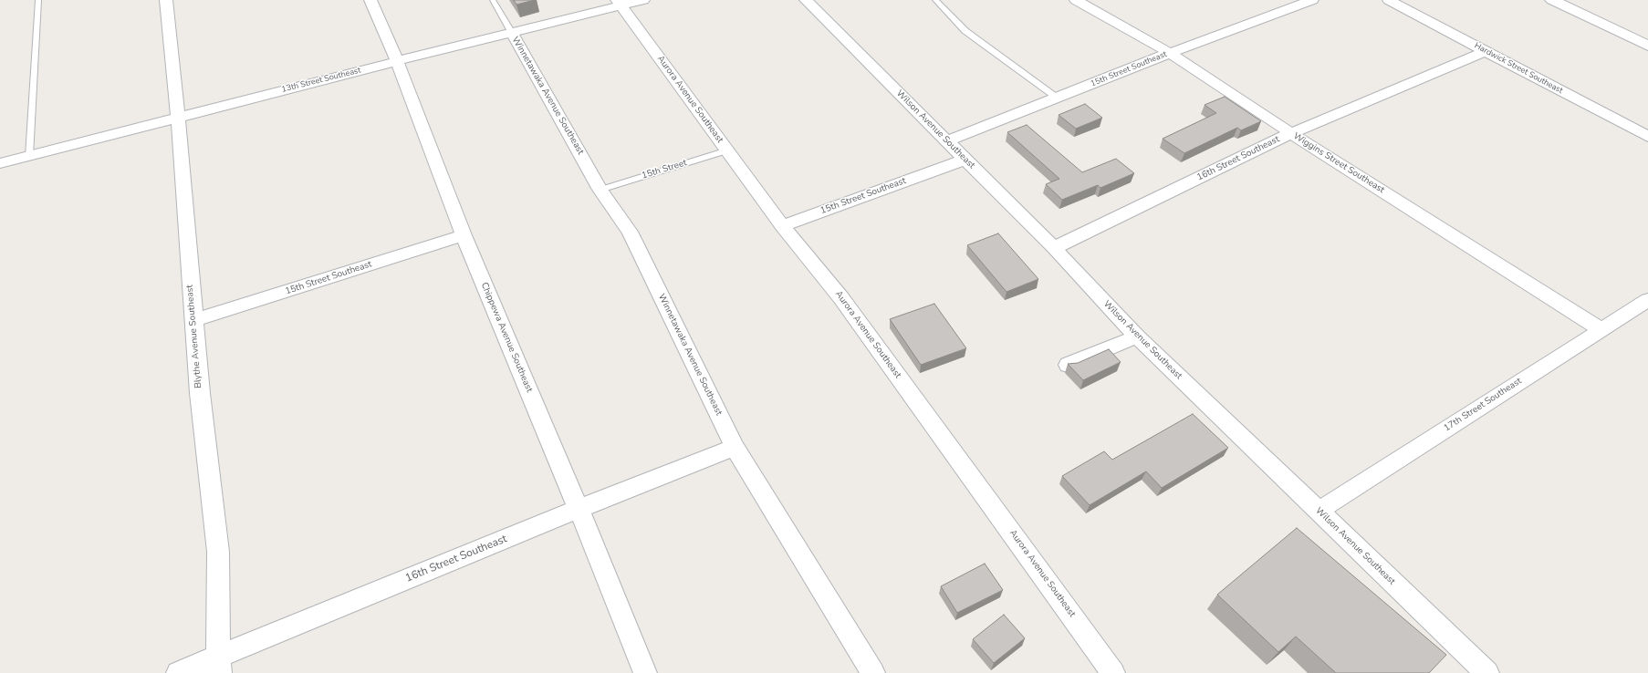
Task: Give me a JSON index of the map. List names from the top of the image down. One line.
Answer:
{"streets":{"street":["Hardwick Street Southeast","15th Street Southeast","13th Street Southeast","Winnetawaka Avenue Southeast","Aurora Avenue Southeast","Wilson Avenue Southeast","16th Street Southeast","Wiggins Street Southeast","Blythe Avenue Southeast","Chippewa Avenue Southeast","17th Street Southeast"],"lane":["15th Street"]},"crossings":[["Hardwick Street Southeast","16th Street Southeast"],["15th Street Southeast","Aurora Avenue Southeast"],["15th Street Southeast","Wilson Avenue Southeast"],["15th Street Southeast","Wiggins Street Southeast"],["15th Street Southeast","Blythe Avenue Southeast"],["15th Street Southeast","Chippewa Avenue Southeast"],["13th Street Southeast","Winnetawaka Avenue Southeast"],["13th Street Southeast","Aurora Avenue Southeast"],["13th Street Southeast","Blythe Avenue Southeast"],["13th Street Southeast","Chippewa Avenue Southeast"],["Winnetawaka Avenue Southeast","16th Street Southeast"],["Winnetawaka Avenue Southeast","15th Street"],["Aurora Avenue Southeast","15th Street"],["Wilson Avenue Southeast","16th Street Southeast"],["Wilson Avenue Southeast","17th Street Southeast"],["16th Street Southeast","Wiggins Street Southeast"],["16th Street Southeast","Blythe Avenue Southeast"],["16th Street Southeast","Chippewa Avenue Southeast"],["Wiggins Street Southeast","17th Street Southeast"]]}
